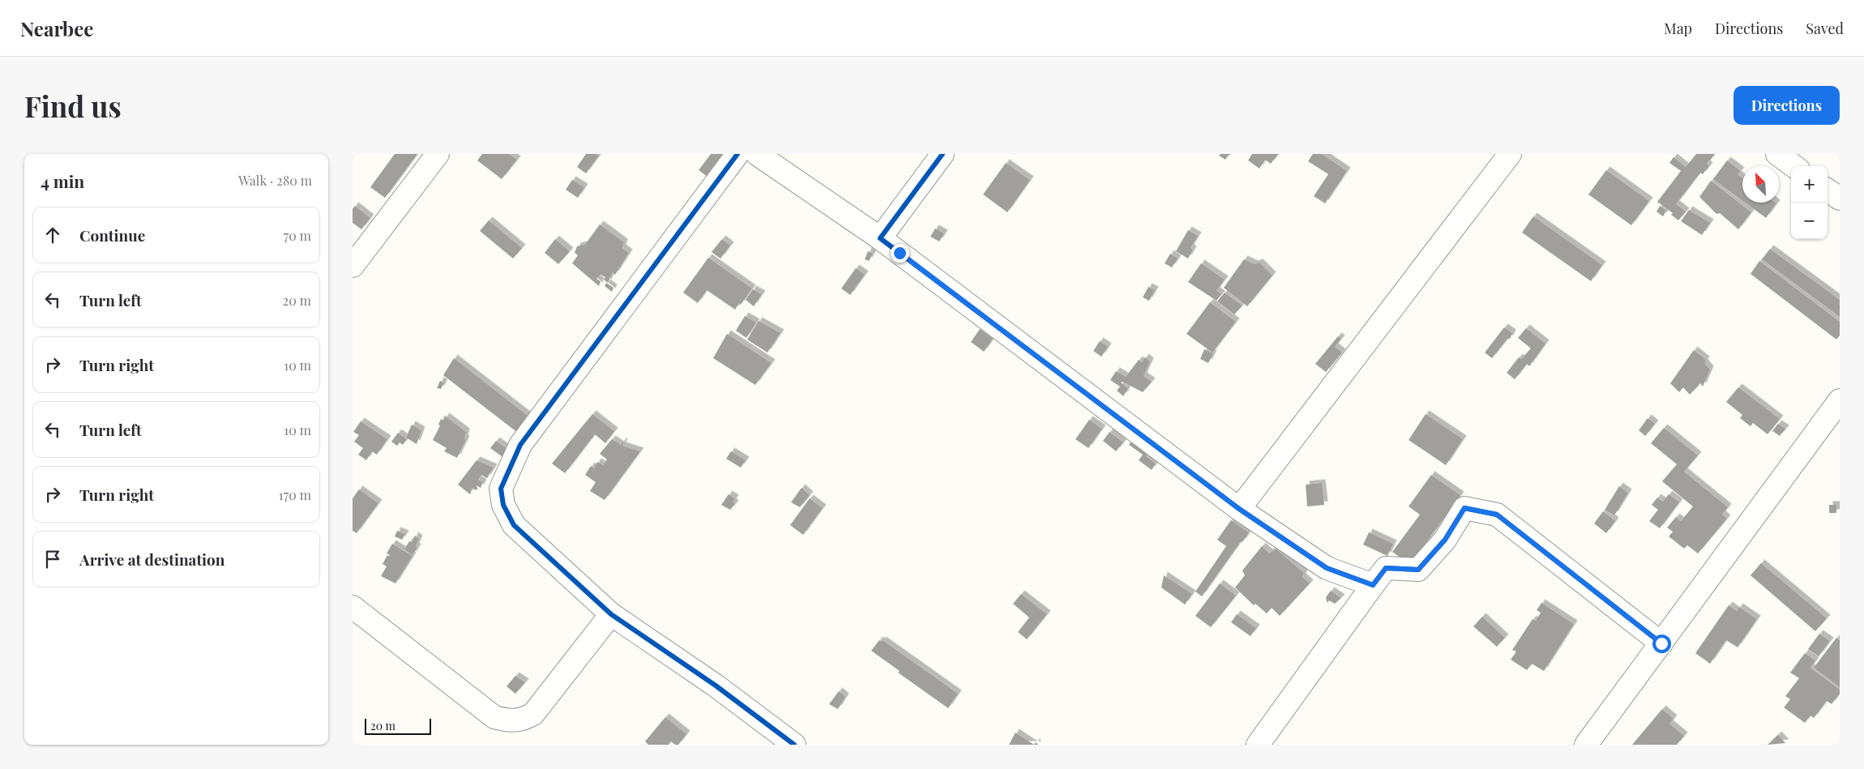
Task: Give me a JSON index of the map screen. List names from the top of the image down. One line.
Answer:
{"scale_bar":"20 m","north":"top left","page":{"header":"Nearbee","nav":["Map","Directions","Saved"],"buttons":"Directions","title":"Find us","heading":["4 min","Walk · 280 m"],"map_buttons":["+","−"],"list":[["Continue","70 m"],["Turn left","20 m"],["Turn right","10 m"],["Turn left","10 m"],["Turn right","170 m"],"Arrive at destination"],"scale":"20 m"}}
